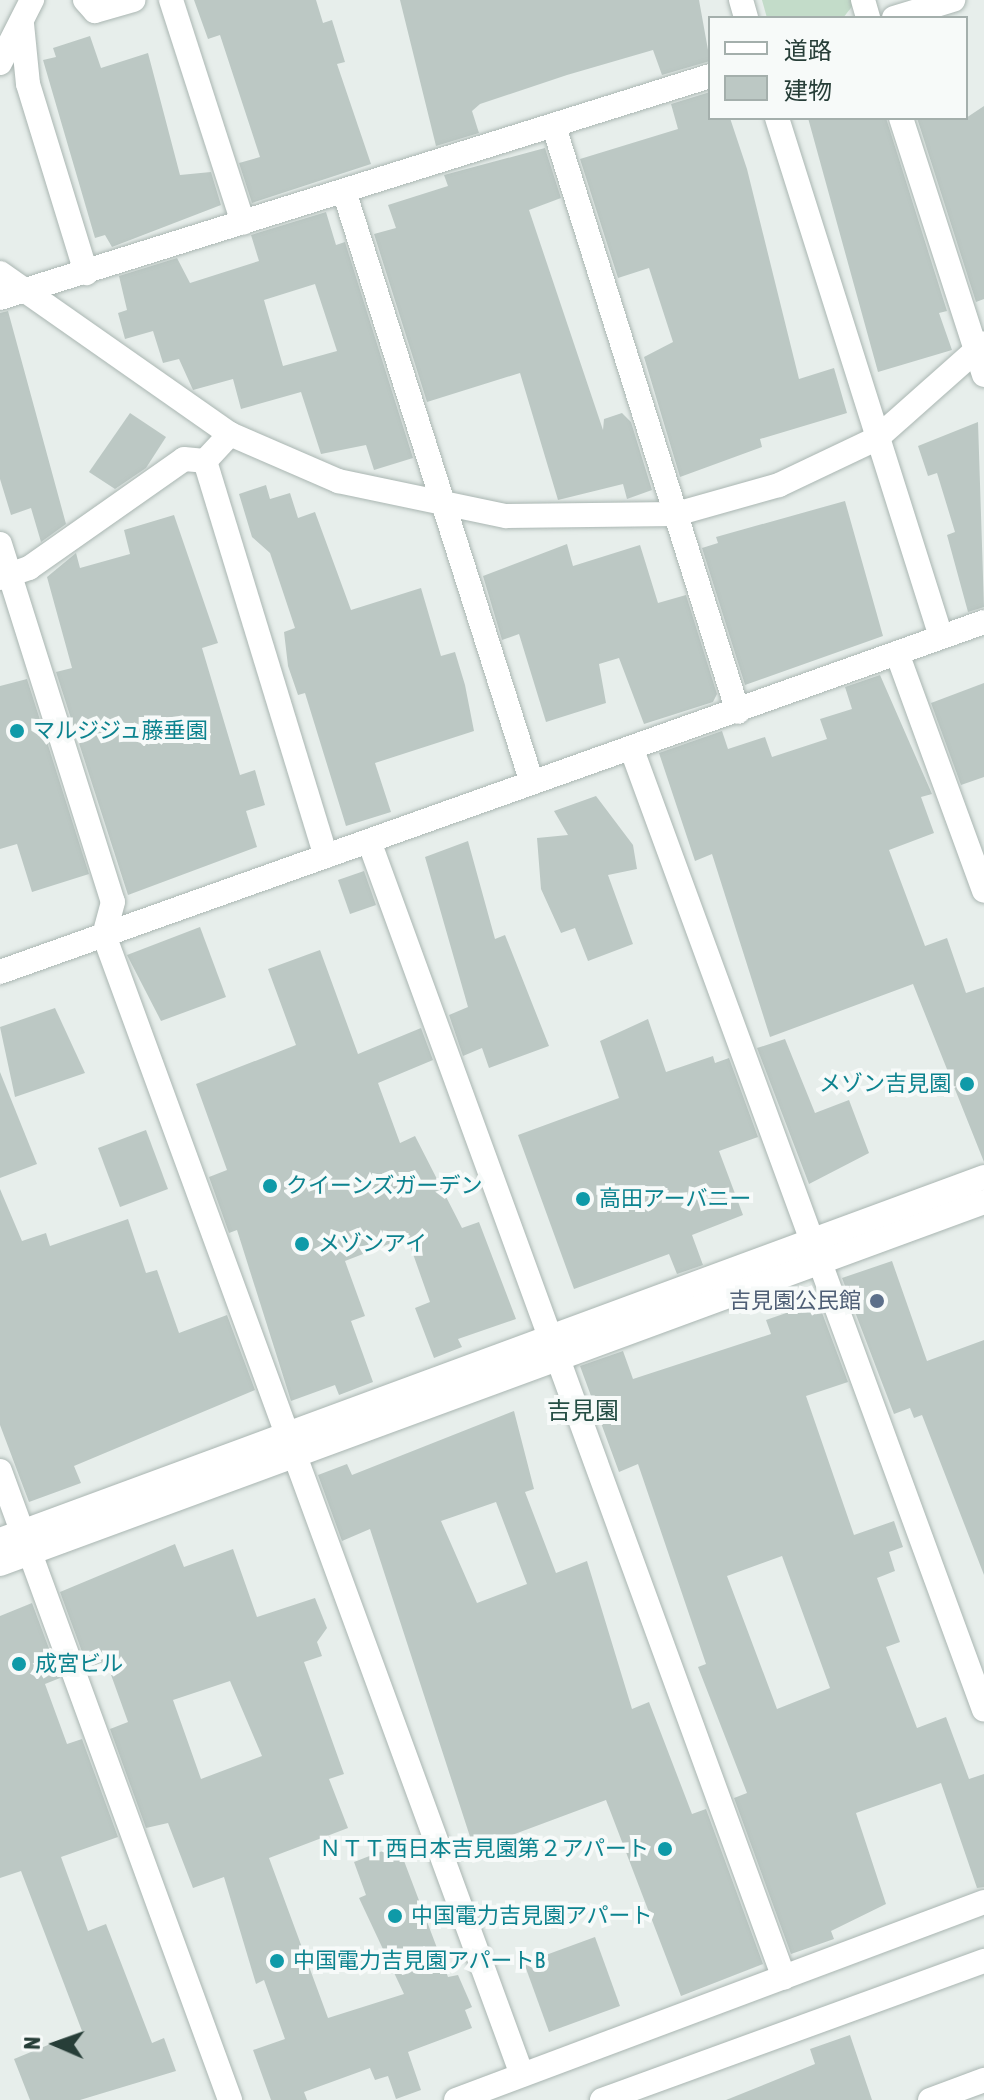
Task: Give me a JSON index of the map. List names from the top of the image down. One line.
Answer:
{"districts":["吉見園"],"places":["マルジジュ藤垂園","メゾン吉見園","クイーンズガーデン","高田アーバニー","メゾンアイ","吉見園公民館","成宮ビル","ＮＴＴ西日本吉見園第２アパート","中国電力吉見園アパート","中国電力吉見園アパートB"],"legend":["道路","建物"],"north":"left"}
